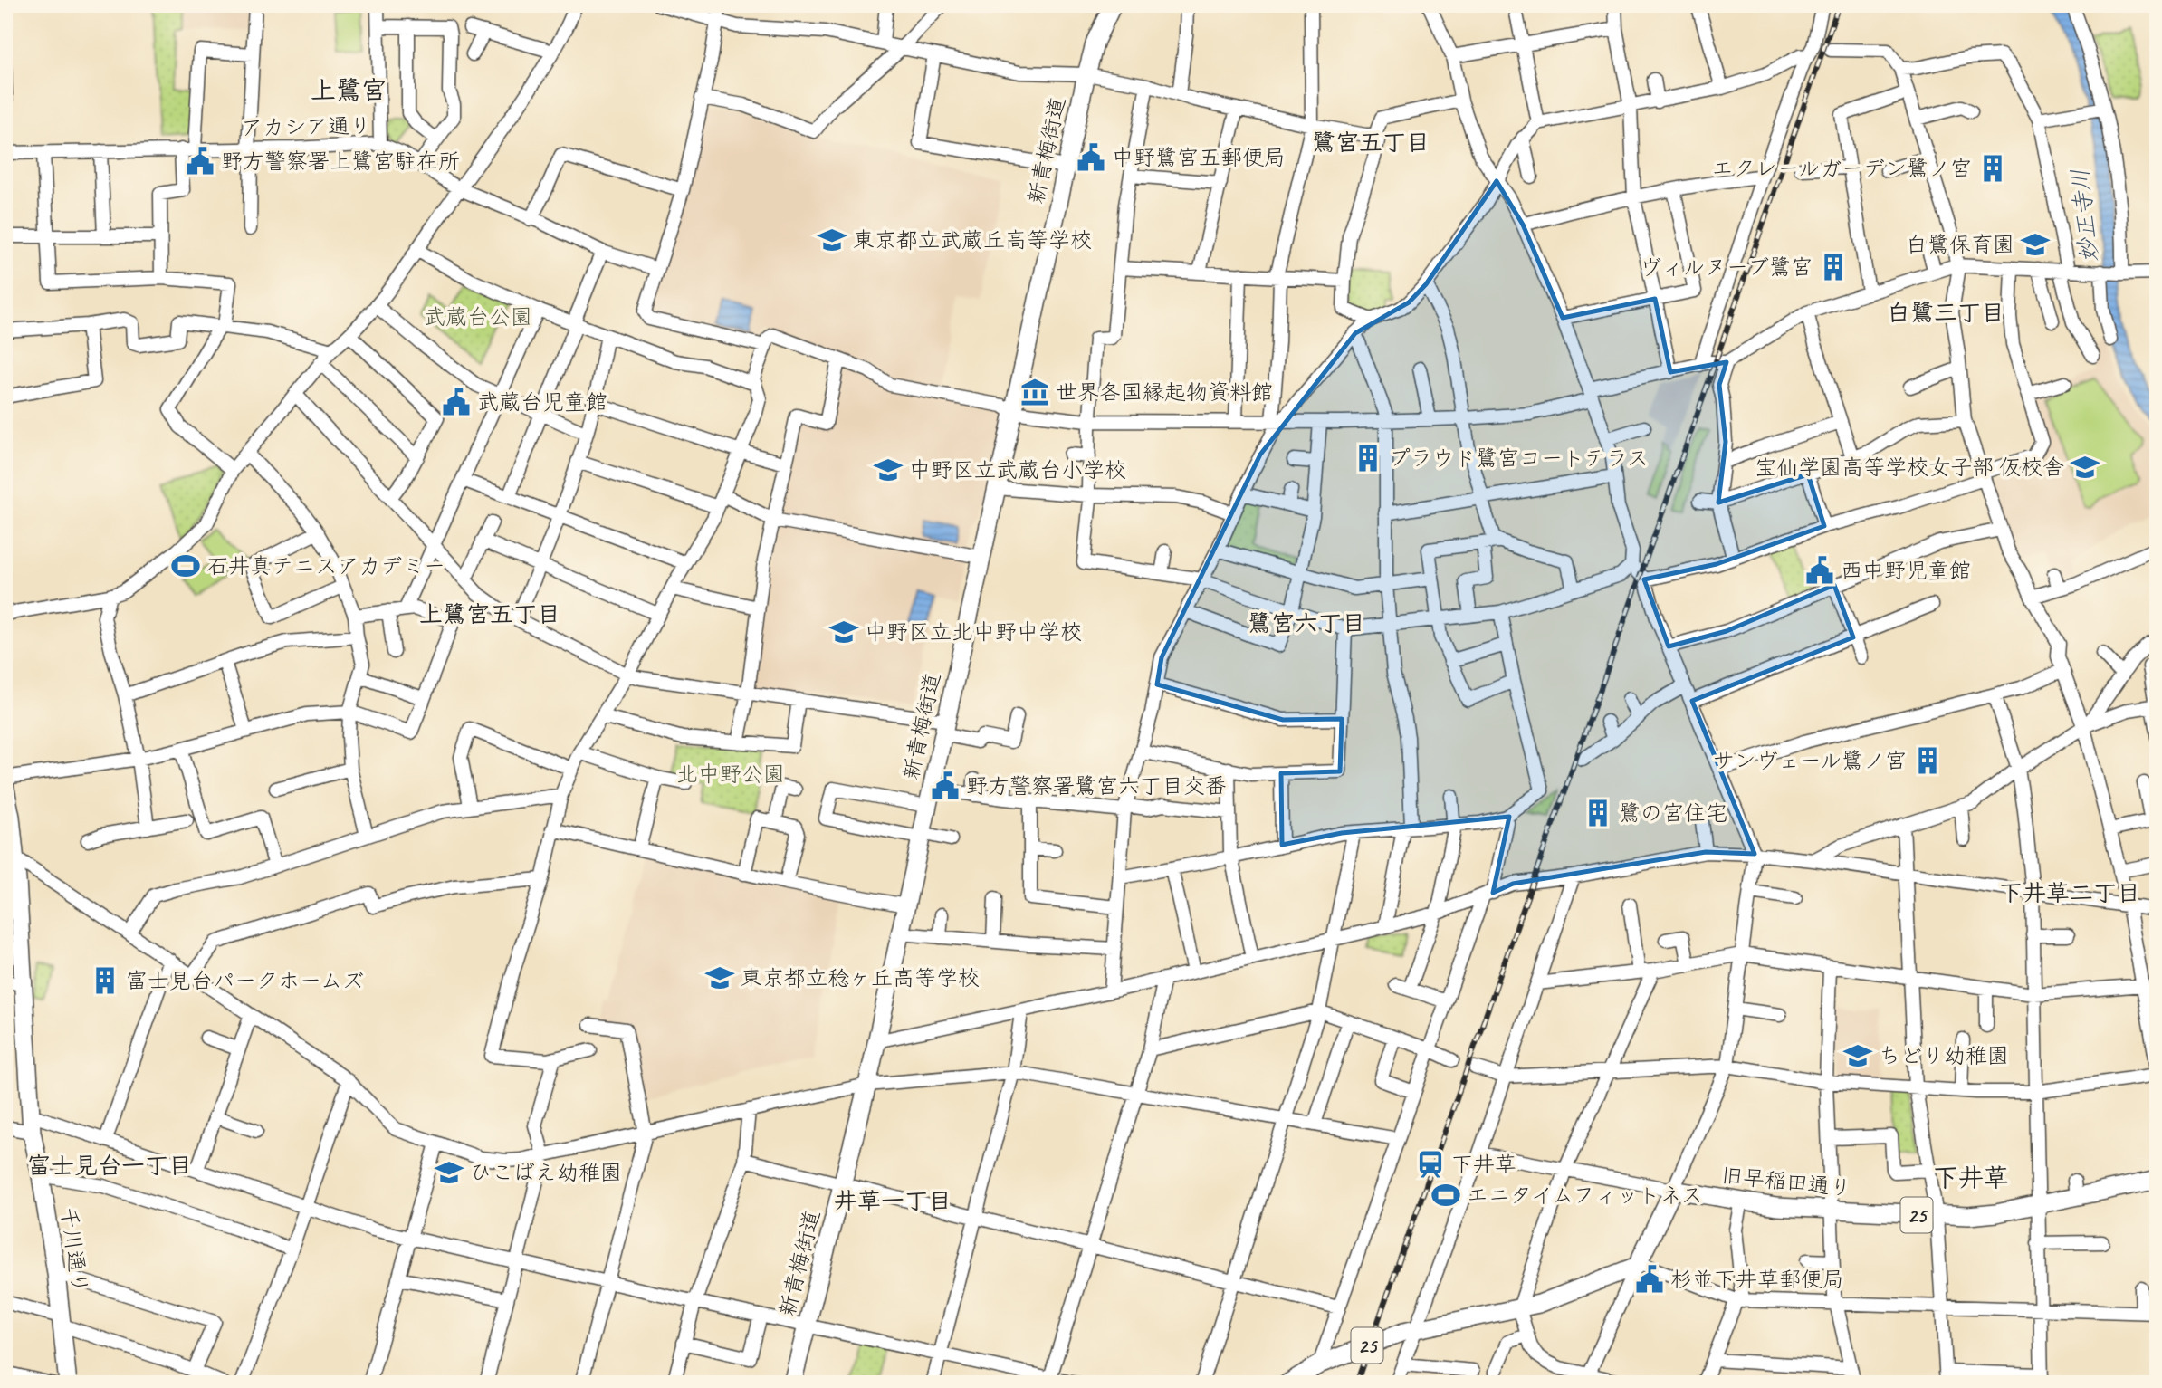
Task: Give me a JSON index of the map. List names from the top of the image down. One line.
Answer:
{"streets":{"main road":["新青梅街道","旧早稲田通り","25","千川通り"],"street":["アカシア通り"]},"districts":["上鷺宮","鷺宮五丁目","白鷺三丁目","上鷺宮五丁目","鷺宮六丁目","下井草二丁目","富士見台一丁目","下井草","井草一丁目"],"water":["妙正寺川"],"parks":["武蔵台公園","北中野公園"],"places":{"public building":["中野鷺宮五郵便局","野方警察署上鷺宮駐在所","武蔵台児童館","西中野児童館","野方警察署鷺宮六丁目交番","杉並下井草郵便局"],"building":["エクレールガーデン鷺ノ宮","ヴィルヌーブ鷺宮","プラウド鷺宮コートテラス","サンヴェール鷺ノ宮","鷺の宮住宅","富士見台パークホームズ"],"school or university":["東京都立武蔵丘高等学校","白鷺保育園","宝仙学園高等学校女子部 仮校舎","中野区立武蔵台小学校","中野区立北中野中学校","東京都立稔ヶ丘高等学校","ちどり幼稚園","ひこばえ幼稚園"],"museum":["世界各国縁起物資料館"],"sports":["石井真テニスアカデミー","エニタイムフィットネス"],"station":["下井草"]}}
